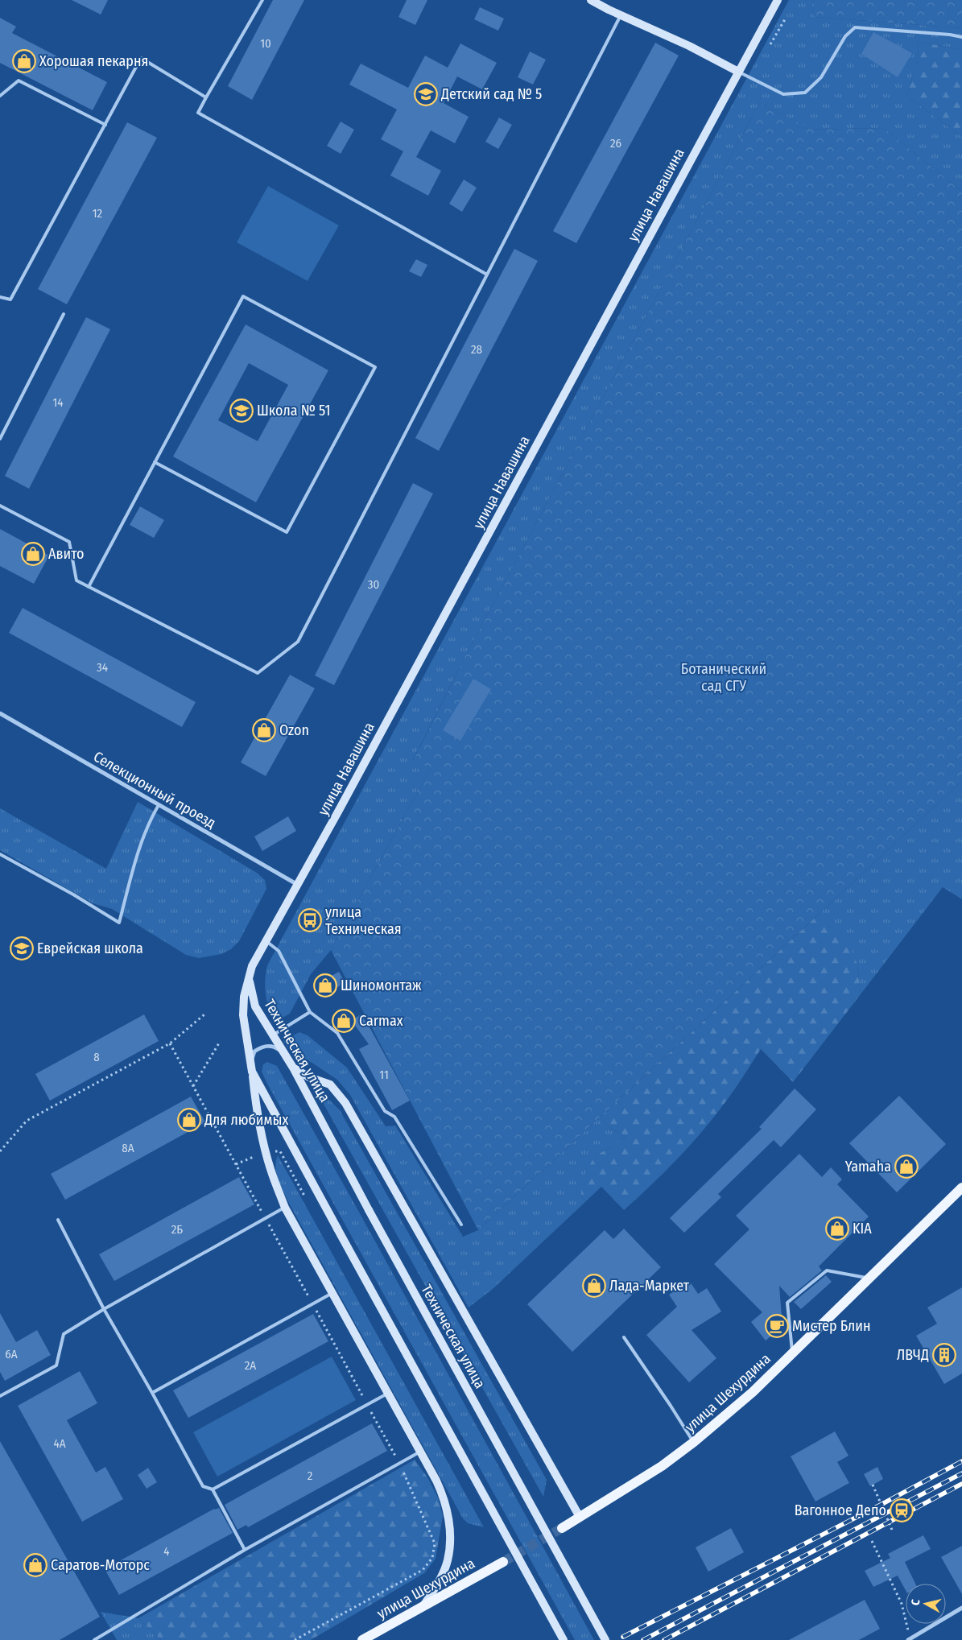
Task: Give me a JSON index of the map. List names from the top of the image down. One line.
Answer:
{"streets":{"main road":["улица Навашина","Техническая улица","улица Шехурдина"],"street":["Селекционный проезд"]},"crossings":[["улица Навашина","Селекционный проезд"],["улица Навашина","Техническая улица"]],"parks":["Ботанический сад СГУ"],"places":{"shop":["Хорошая пекарня","Авито","Ozon","Шиномонтаж","Carmax","Для любимых","Yamaha","KIA","Лада-Маркет","Саратов-Моторс"],"school or university":["Детский сад № 5","Школа № 51","Еврейская школа"],"bus stop":["улица Техническая"],"cafe":["Мистер Блин"],"building":["ЛВЧД"],"station":["Вагонное Депо"]},"house_numbers":["10","26","12","28","14","30","34","8","11","8А","2Б","6А","2А","4А","2","4"],"north":"left"}
